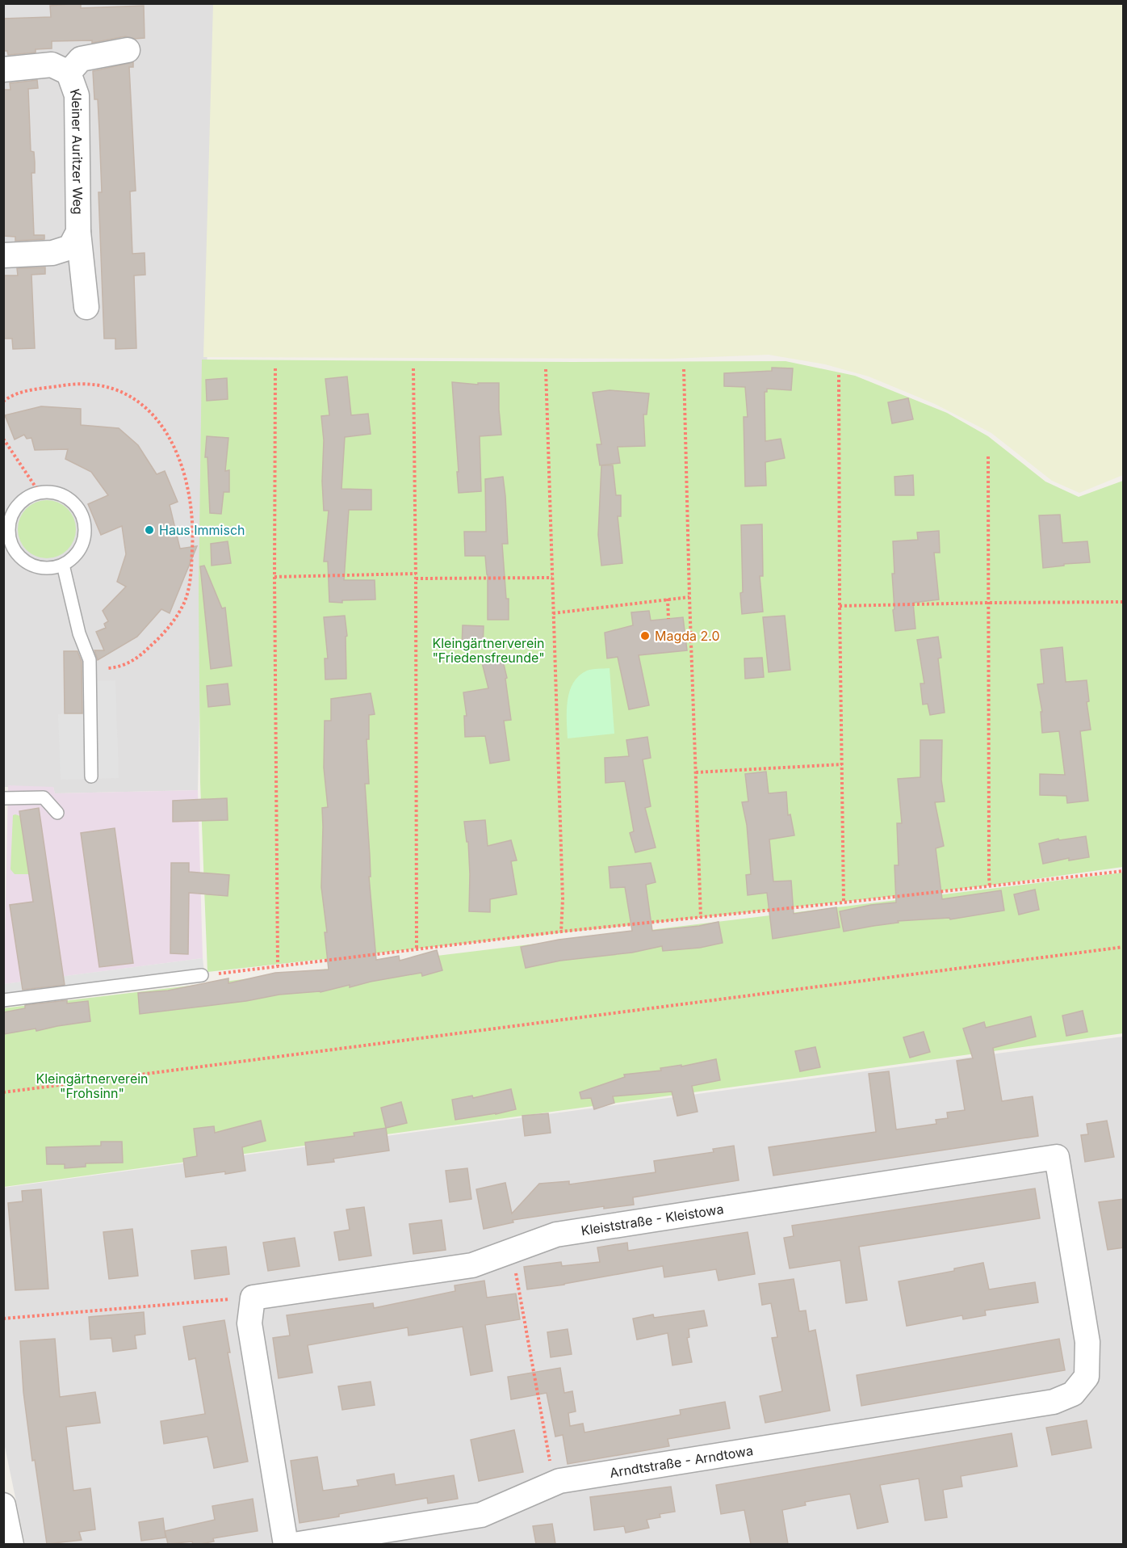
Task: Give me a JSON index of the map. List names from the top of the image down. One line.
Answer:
{"streets":{"street":["Kleiner Auritzer Weg","Kleiststraße - Kleistowa","Arndtstraße - Arndtowa"]},"crossings":[["Kleiststraße - Kleistowa","Arndtstraße - Arndtowa"]],"parks":["Kleingärtnerverein \"Friedensfreunde\"","Kleingärtnerverein \"Frohsinn\""],"places":["Haus Immisch","Magda 2.0"]}
